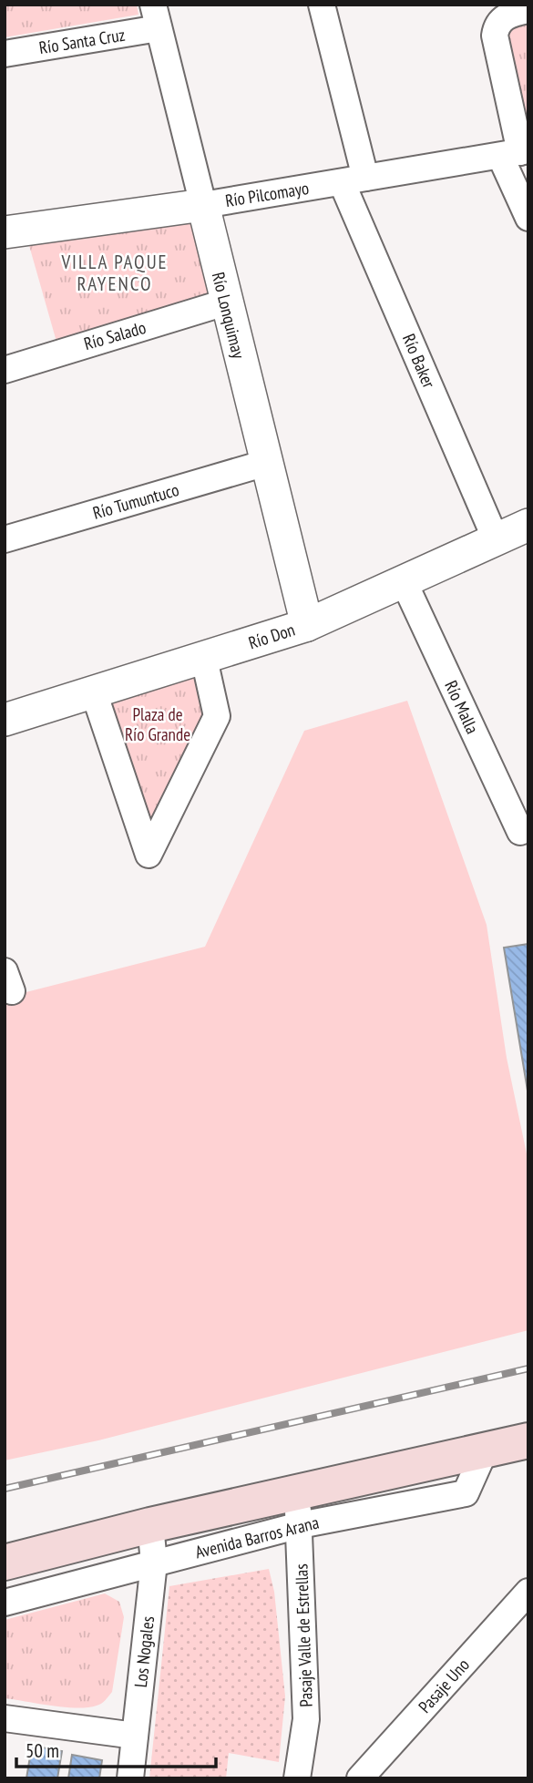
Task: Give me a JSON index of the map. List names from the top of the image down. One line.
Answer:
{"streets":{"main road":["Avenida Barros Arana"],"street":["Río Santa Cruz","Río Pilcomayo","Río Lonquimay","Río Salado","Río Baker","Río Tumuntuco","Río Don","Río Malla","Pasaje Valle de Estrellas","Los Nogales","Pasaje Uno"]},"crossings":[["Río Santa Cruz","Río Lonquimay"],["Río Pilcomayo","Río Lonquimay"],["Río Pilcomayo","Río Baker"],["Río Lonquimay","Río Salado"],["Río Lonquimay","Río Tumuntuco"],["Río Lonquimay","Río Don"],["Río Baker","Río Don"],["Río Don","Río Malla"],["Avenida Barros Arana","Pasaje Valle de Estrellas"],["Avenida Barros Arana","Los Nogales"]],"districts":["VILLA PAQUE RAYENCO"],"parks":["Plaza de Río Grande"],"scale_bar":"50 m"}
